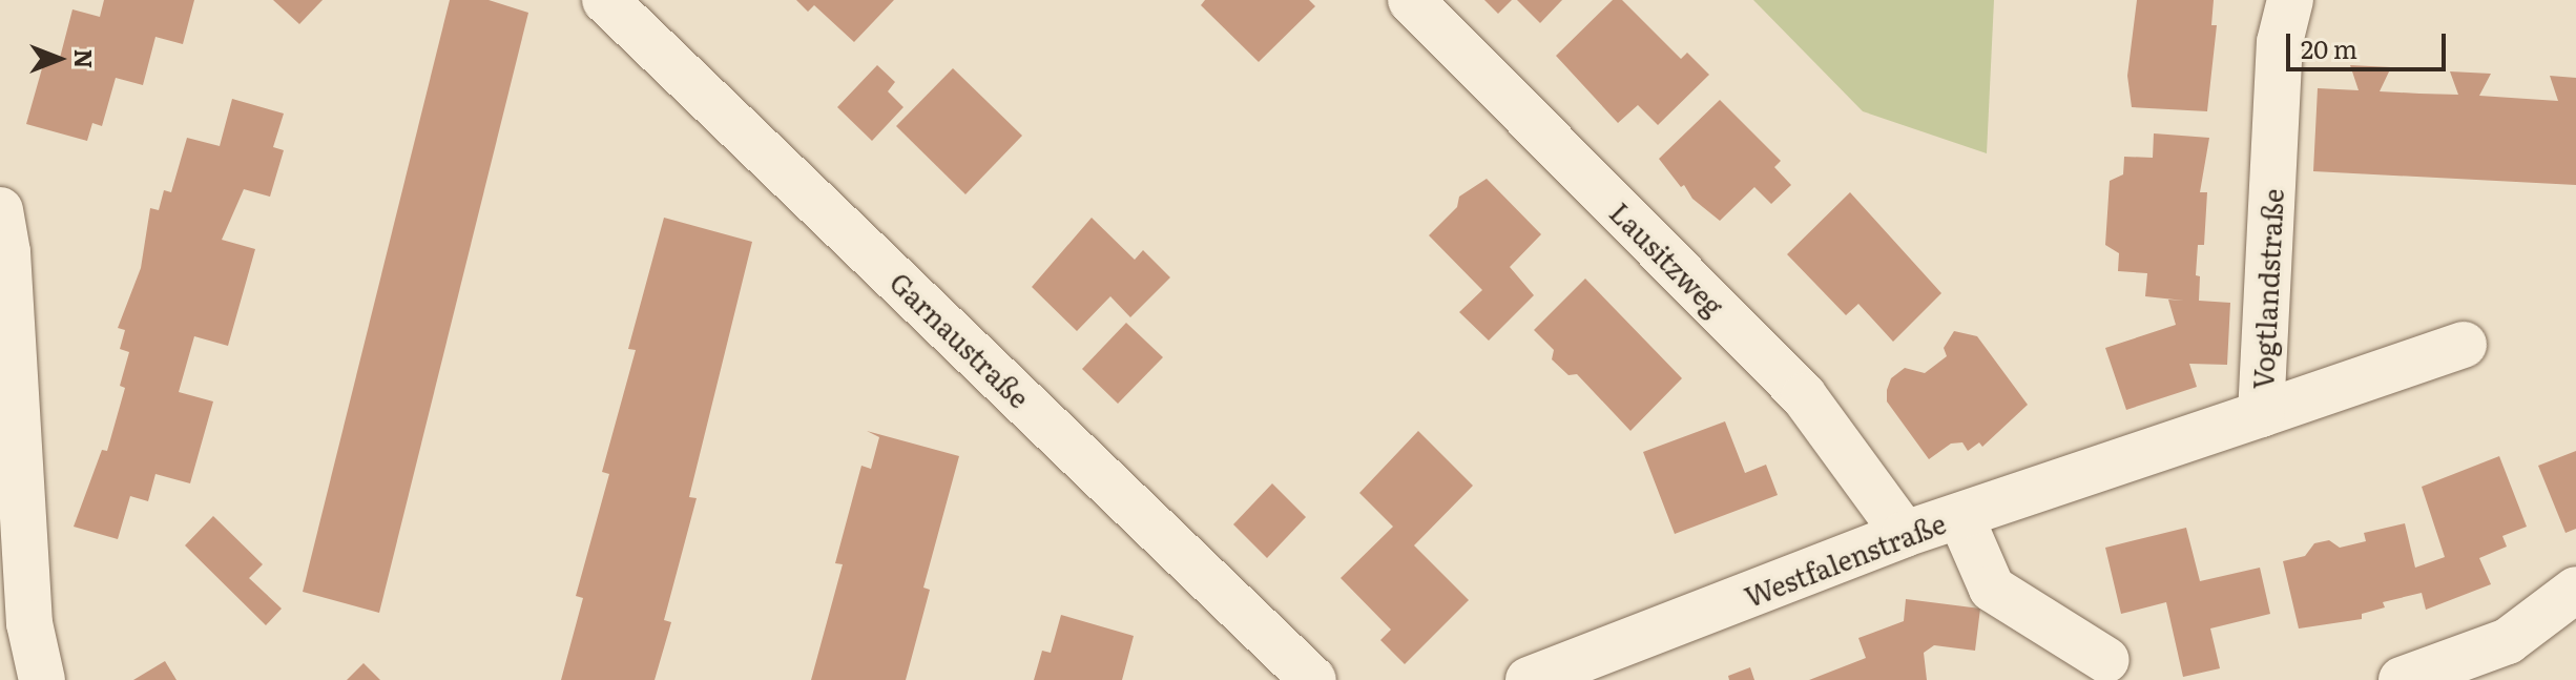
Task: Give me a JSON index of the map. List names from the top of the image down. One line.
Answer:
{"streets":{"street":["Lausitzweg","Vogtlandstraße","Garnaustraße","Westfalenstraße"]},"crossings":[["Lausitzweg","Westfalenstraße"],["Vogtlandstraße","Westfalenstraße"]],"scale_bar":"20 m","north":"right"}
